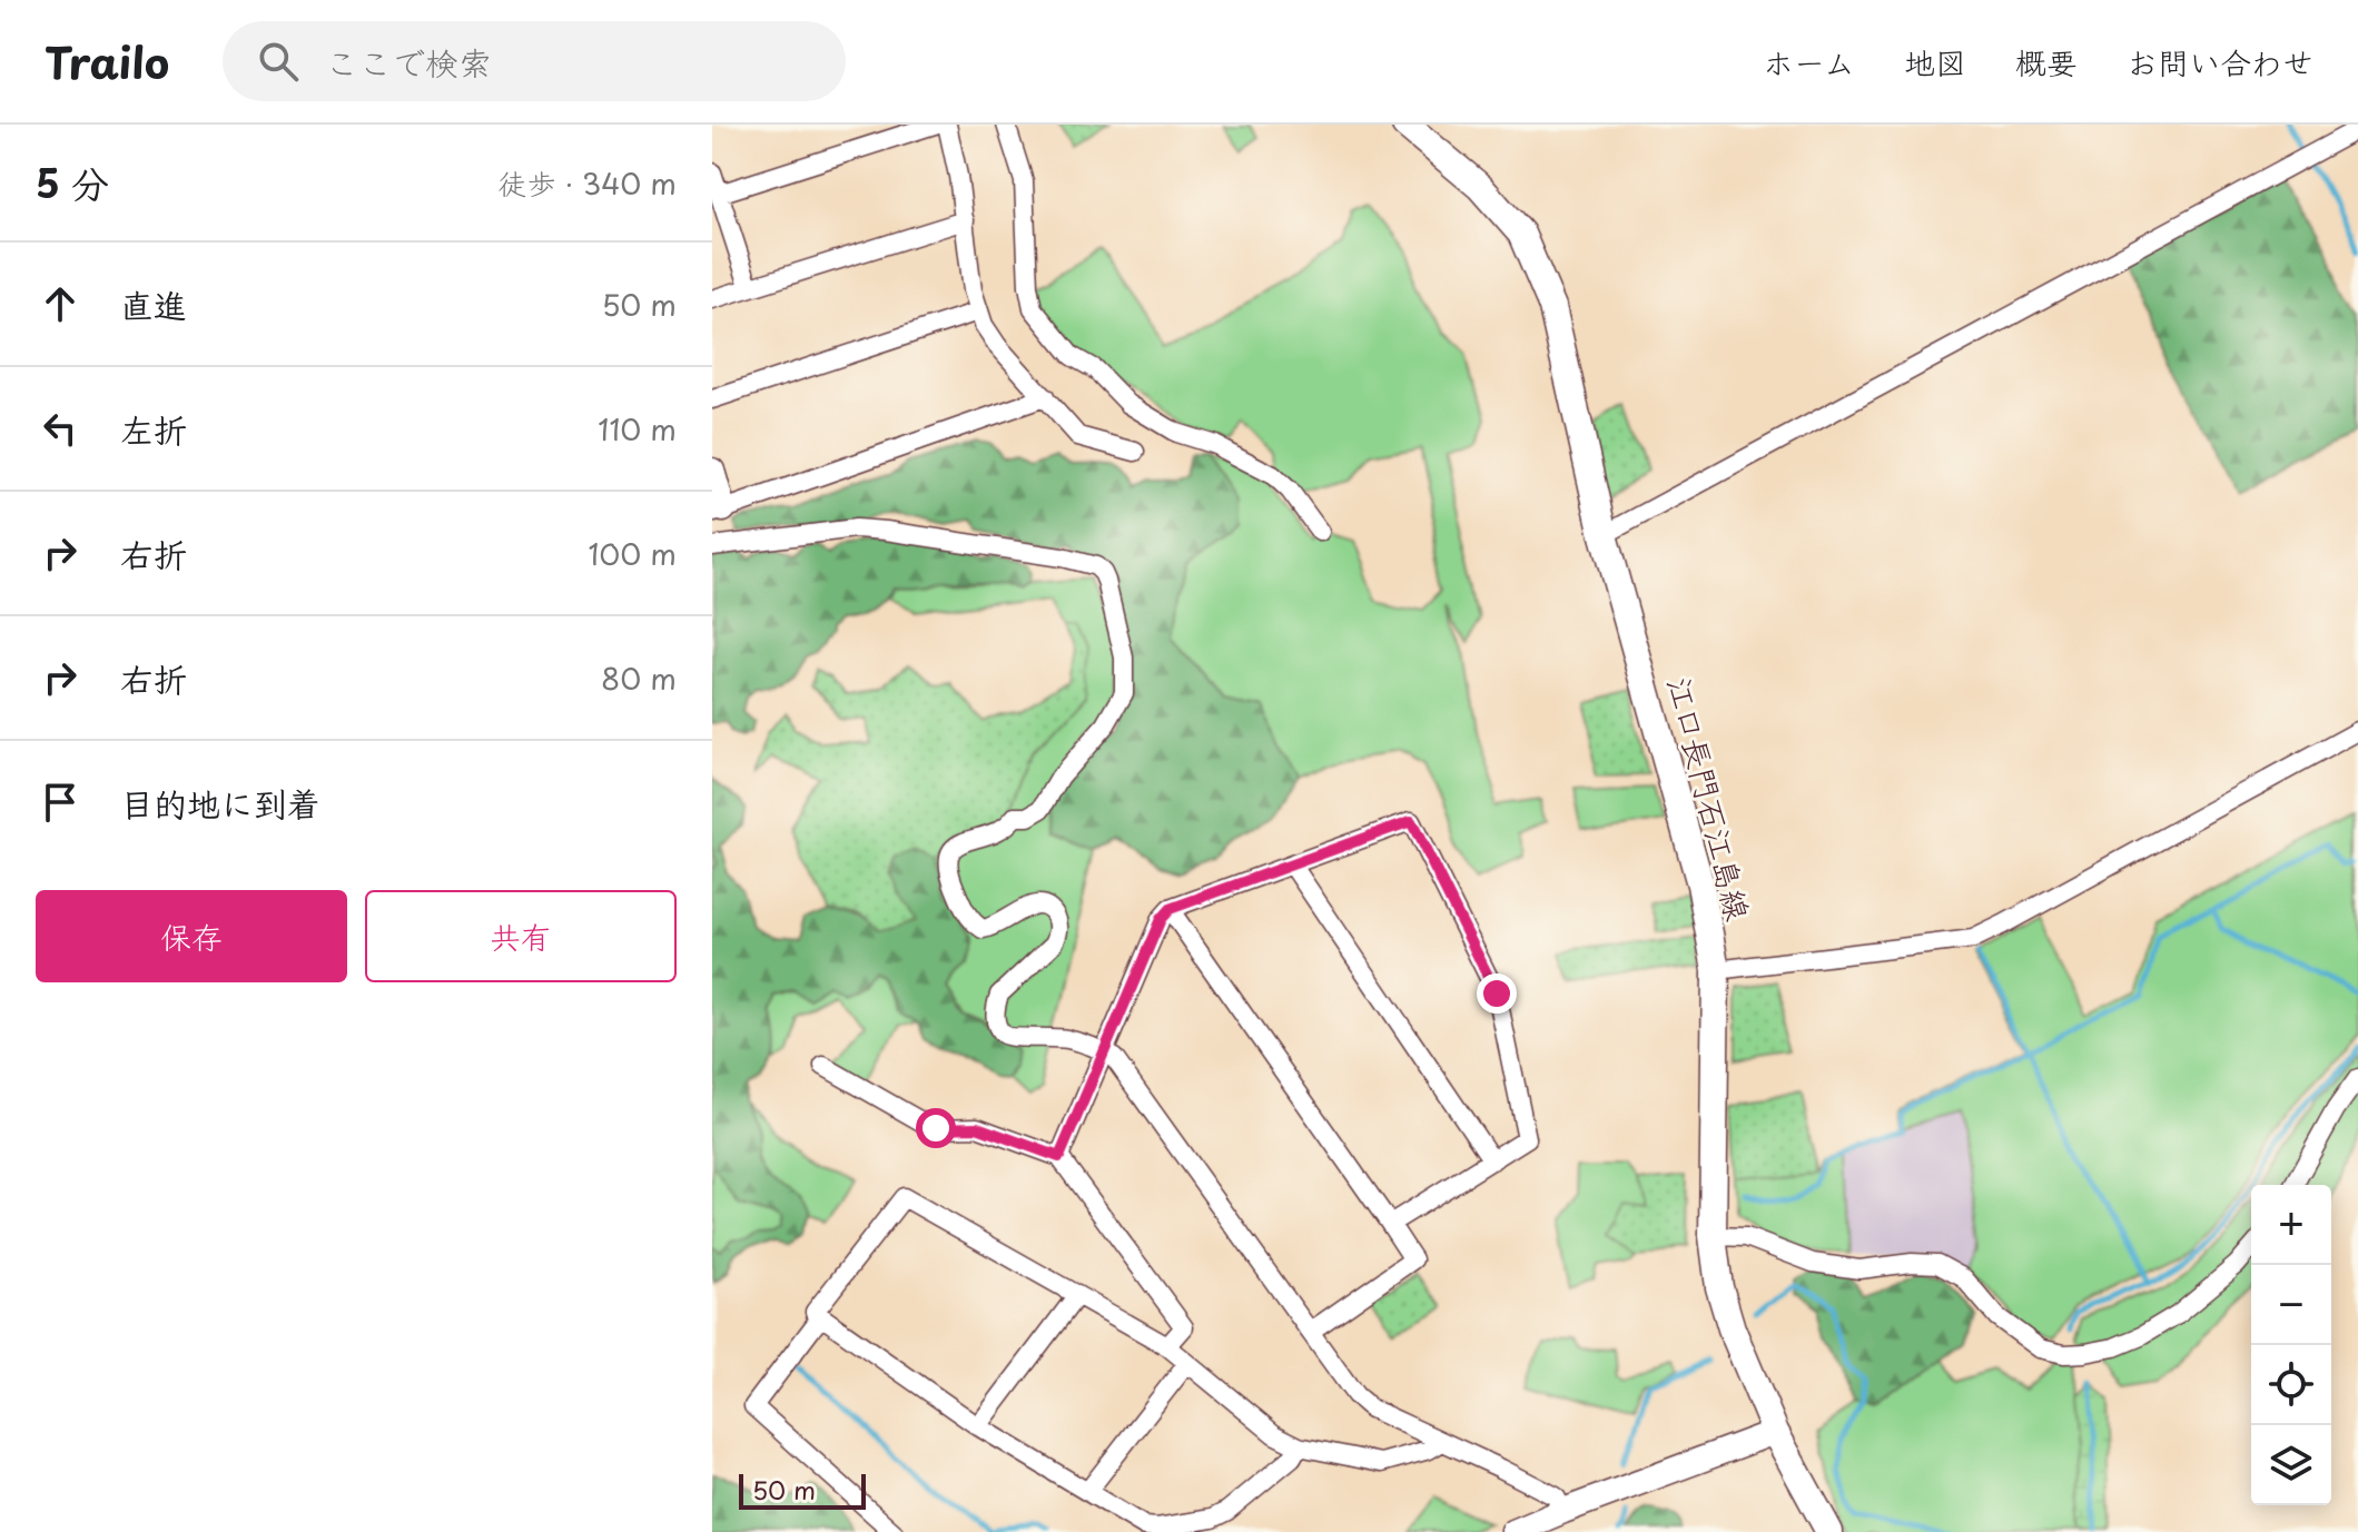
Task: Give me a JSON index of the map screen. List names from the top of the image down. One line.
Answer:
{"streets":{"main road":["江口長門石江島線"]},"scale_bar":"50 m","page":{"header":"Trailo","search":"ここで検索","nav":["ホーム","地図","概要","お問い合わせ"],"heading":["5 分","徒歩 · 340 m"],"list":[["直進","50 m"],["左折","110 m"],["右折","100 m"],["右折","80 m"],"目的地に到着"],"buttons":["保存","共有"],"map_buttons":["+","−"],"scale":"50 m"}}
